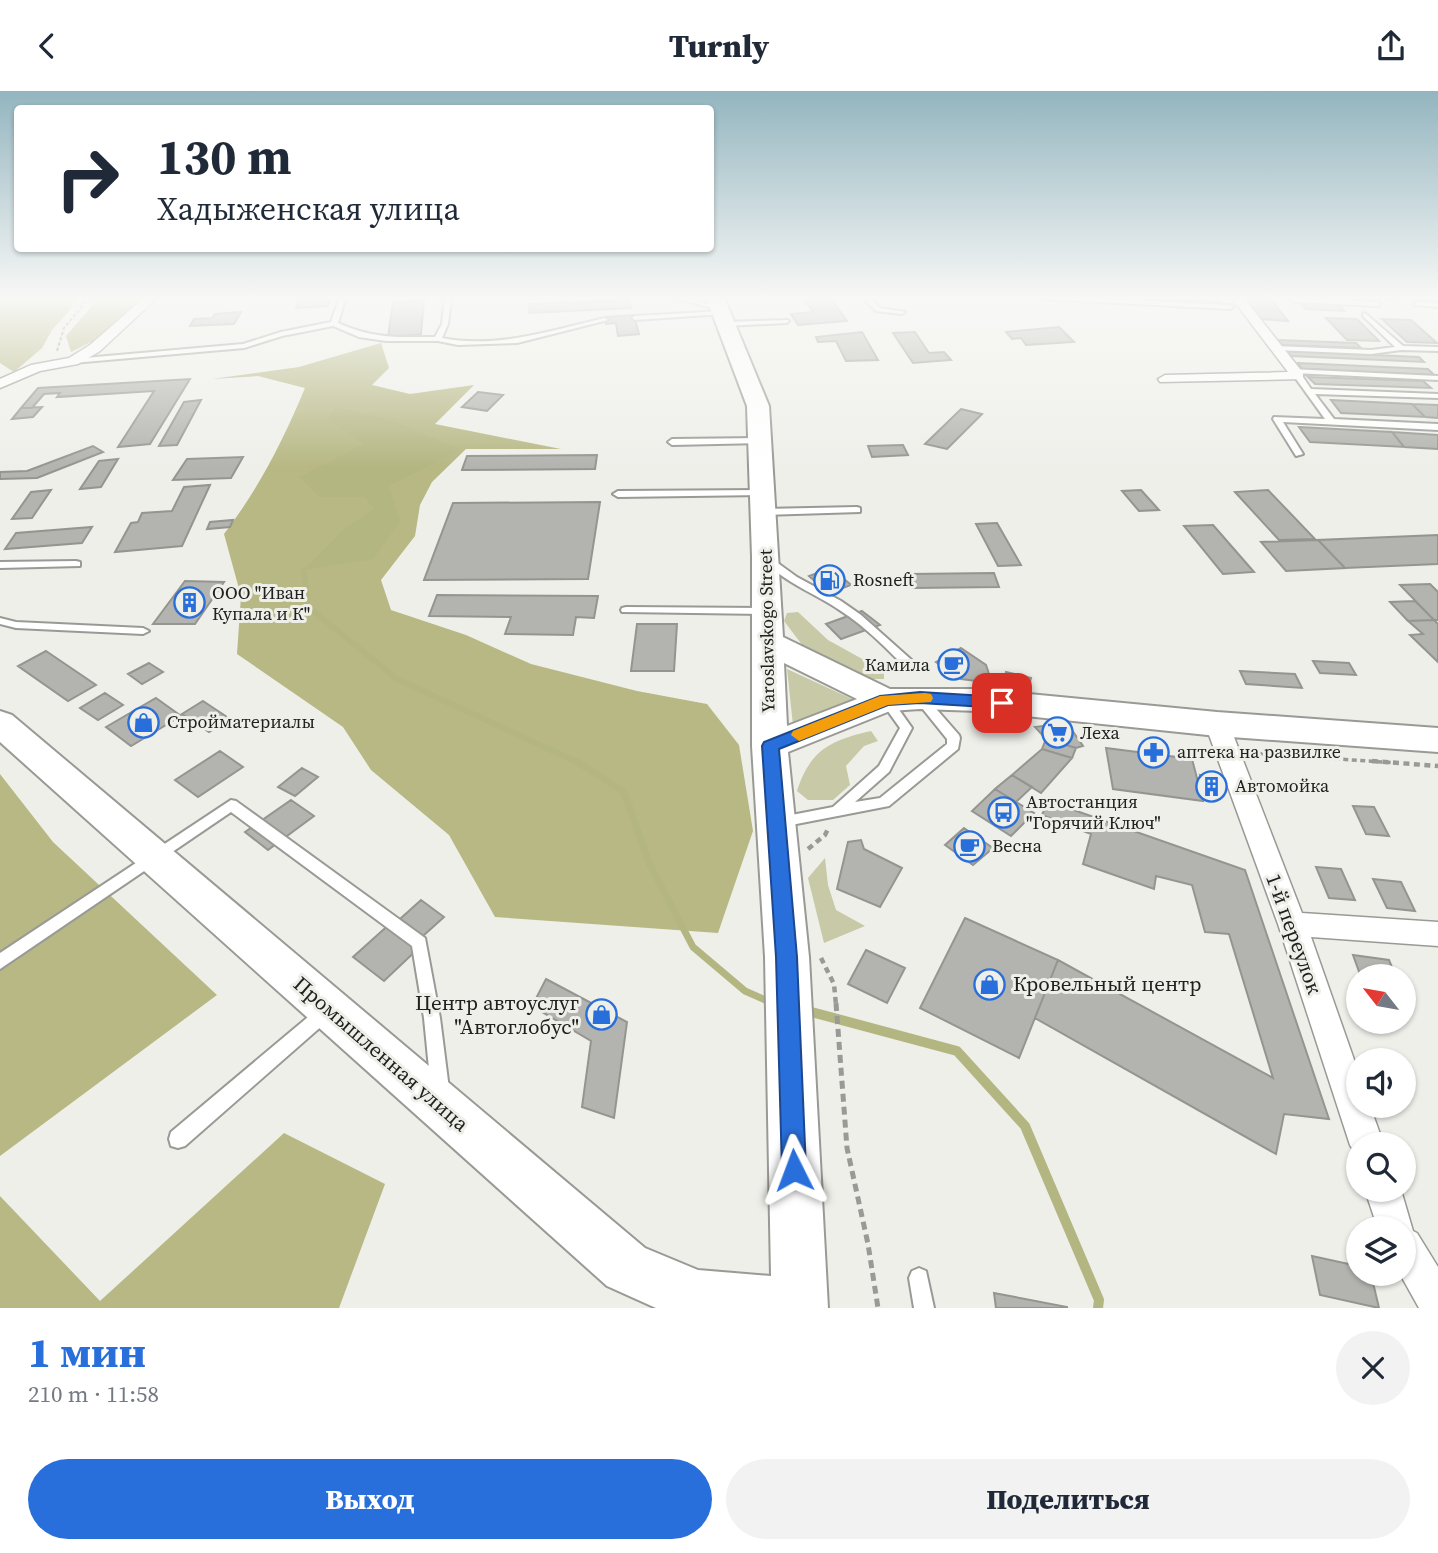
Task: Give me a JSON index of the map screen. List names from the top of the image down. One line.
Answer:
{"streets":{"main road":["Yaroslavskogo Street","Промышленная улица"],"street":["1-й переулок"]},"crossings":[["Yaroslavskogo Street","Промышленная улица"]],"places":{"fuel station":["Rosneft"],"building":["ООО \"Иван Купала и К\"","Автомойка"],"cafe":["Камила","Весна"],"shop":["Стройматериалы","Кровельный центр","Центр автоуслуг \"Автоглобус\""],"supermarket":["Леха"],"pharmacy":["аптека на развилке"],"bus stop":["Автостанция \"Горячий Ключ\""]},"north":"top left","page":{"header":"Turnly","turn":["130 m","Хадыженская улица"],"heading":["1 мин","210 m · 11:58"],"buttons":["Выход","Поделиться"]}}
